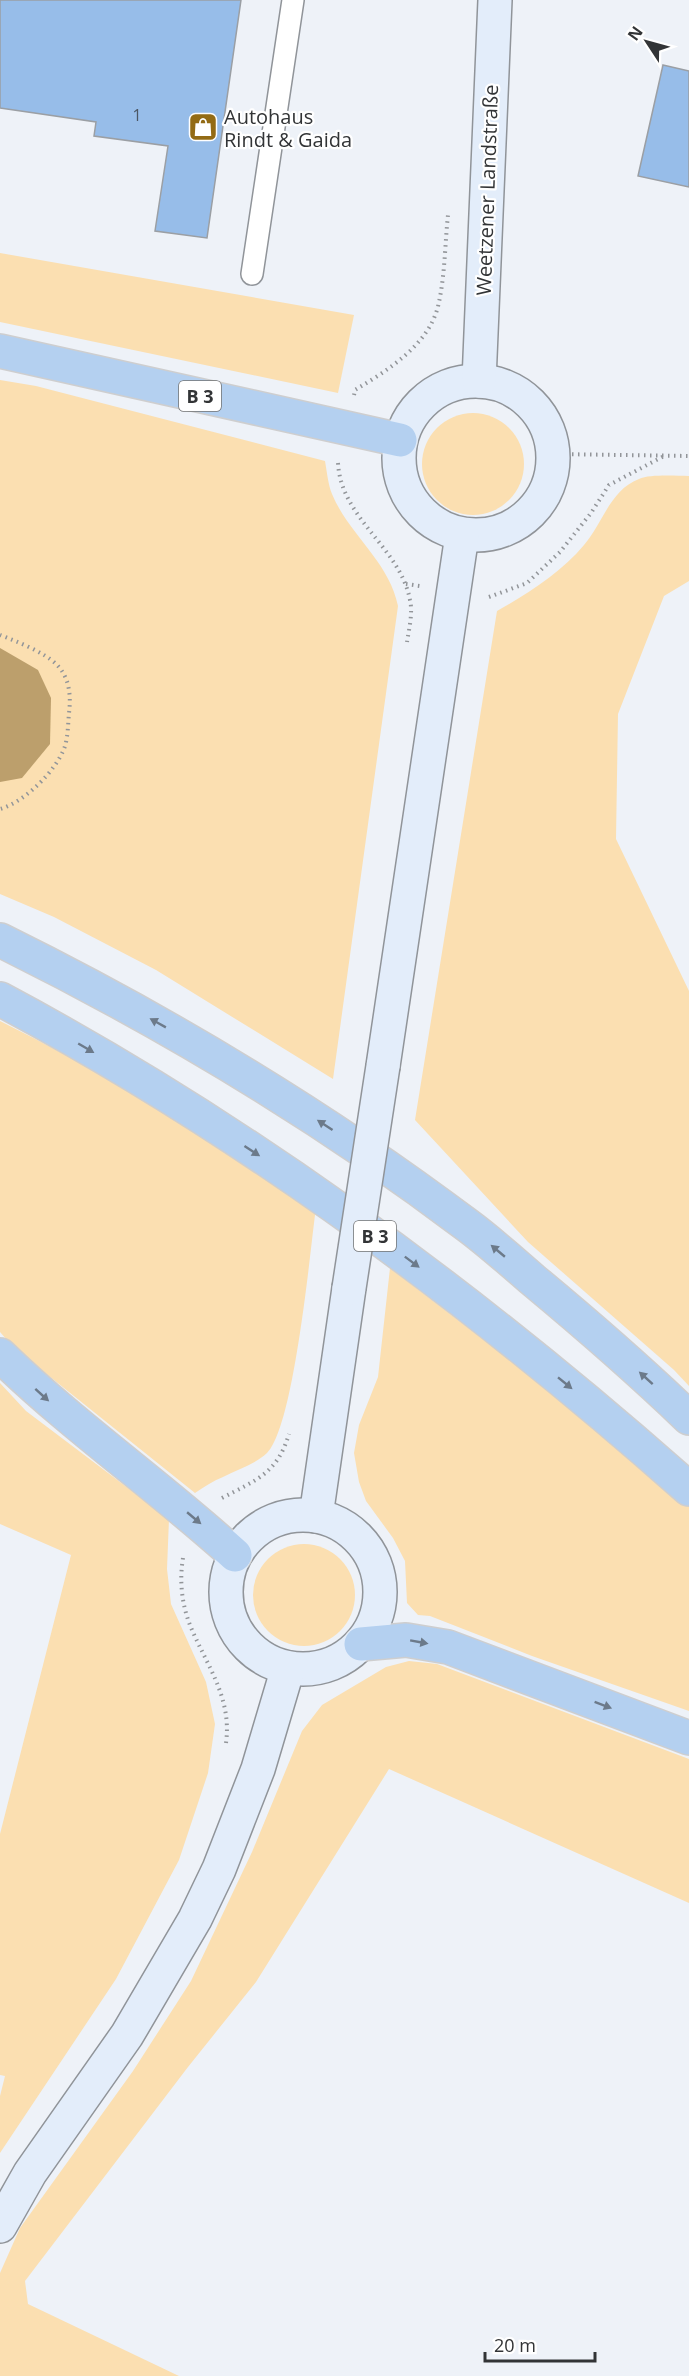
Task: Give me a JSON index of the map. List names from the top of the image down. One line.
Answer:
{"streets":{"highway":["B 3"],"main road":["Weetzener Landstraße"]},"crossings":[["Weetzener Landstraße","B 3"]],"places":{"shop":["Autohaus Rindt & Gaida"]},"house_numbers":["1"],"scale_bar":"20 m","north":"top left"}
